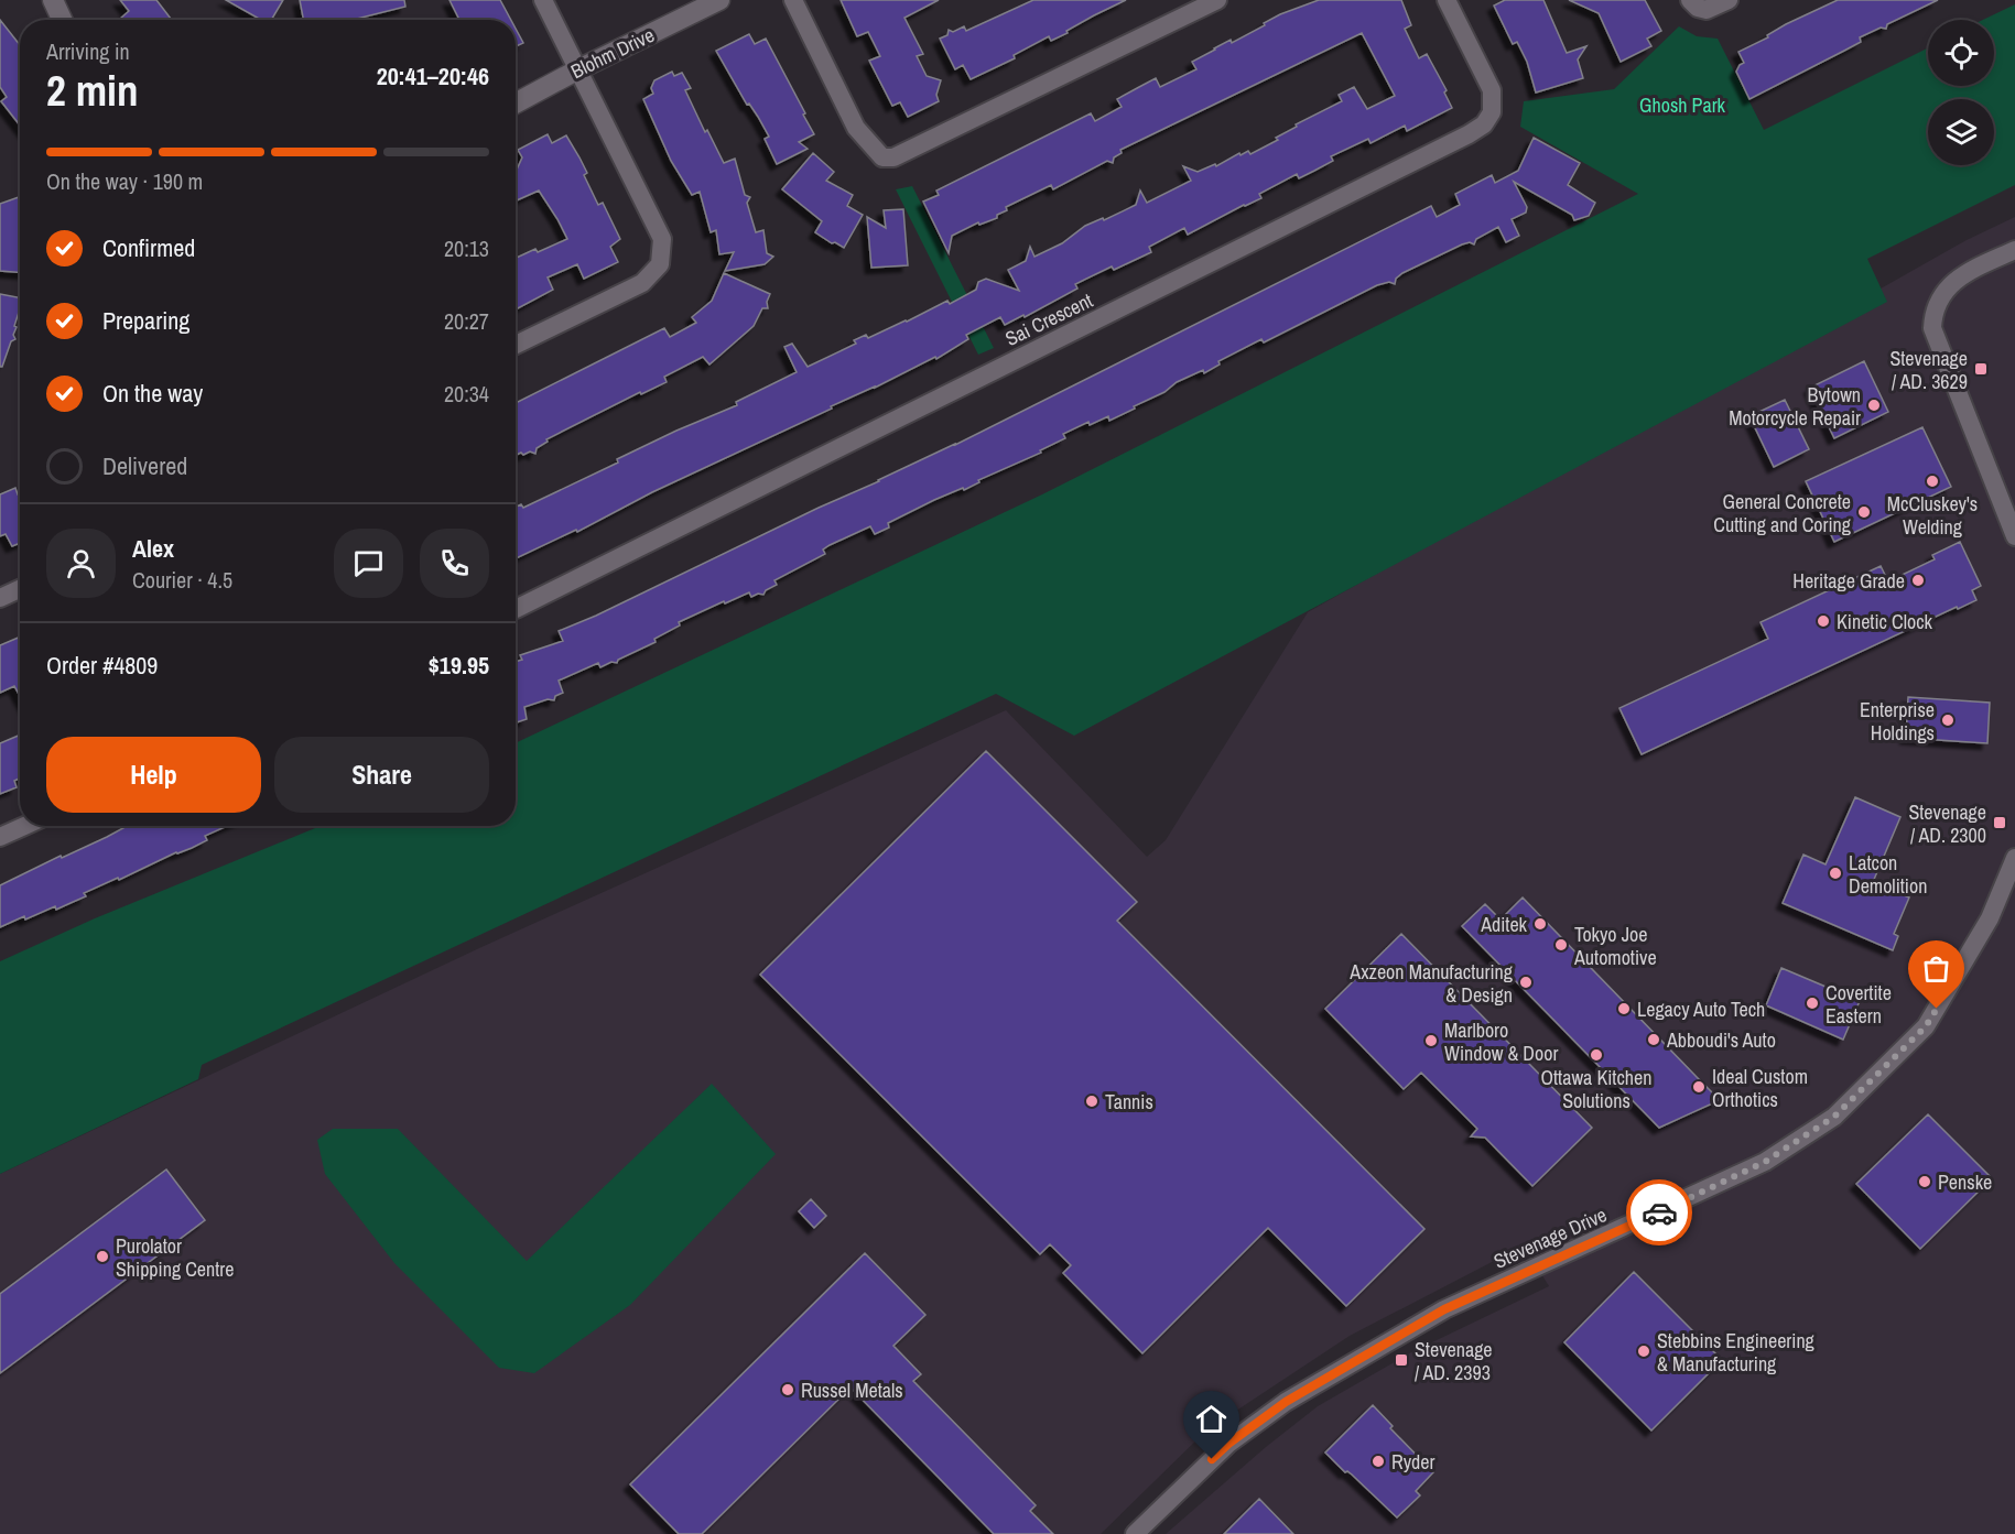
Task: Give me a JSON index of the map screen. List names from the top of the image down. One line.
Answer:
{"streets":{"street":["Blohm Drive","Sai Crescent","Stevenage Drive"]},"parks":["Ghosh Park"],"places":{"transit":["Stevenage / AD. 3629","Stevenage / AD. 2300","Stevenage / AD. 2393"],"other":["Bytown Motorcycle Repair","McCluskey's Welding","General Concrete Cutting and Coring","Heritage Grade","Kinetic Clock","Enterprise Holdings","Latcon Demolition","Aditek","Tokyo Joe Automotive","Axzeon Manufacturing & Design","Covertite Eastern","Legacy Auto Tech","Abboudi's Auto","Marlboro Window & Door","Ottawa Kitchen Solutions","Ideal Custom Orthotics","Tannis","Penske","Purolator Shipping Centre","Stebbins Engineering & Manufacturing","Russel Metals","Ryder"]},"page":{"heading":["2 min","Arriving in","20:41–20:46"],"panel":["Alex","Courier · 4.5","Order #4809","$19.95"],"bar":"On the way · 190 m","list":[["Confirmed","20:13"],["Preparing","20:27"],["On the way","20:34"],"Delivered"],"buttons":["Help","Share"]}}
